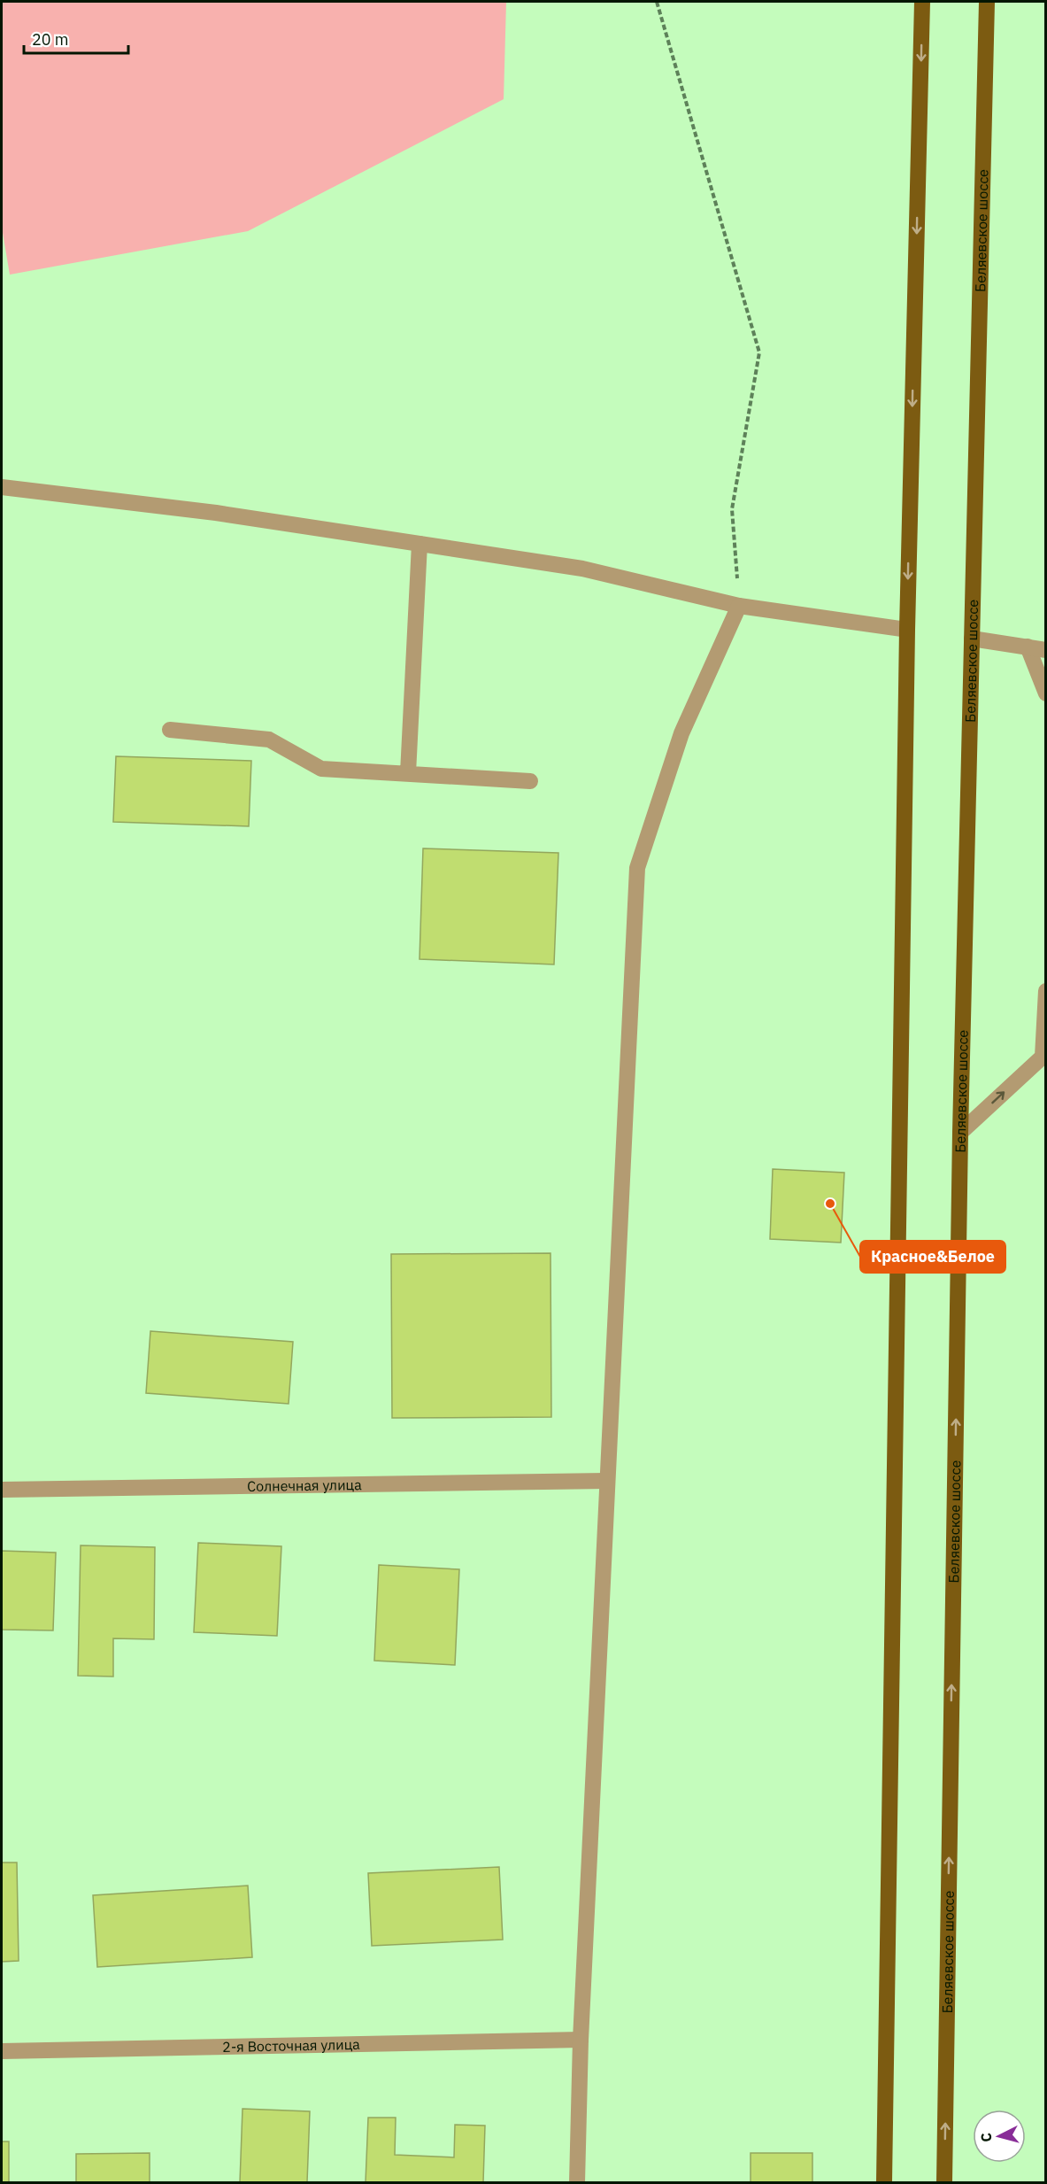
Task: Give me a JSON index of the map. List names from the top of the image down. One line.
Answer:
{"streets":{"main road":["Беляевское шоссе"],"street":["Солнечная улица","2-я Восточная улица"]},"places":["Красное&Белое"],"scale_bar":"20 m","north":"left"}
